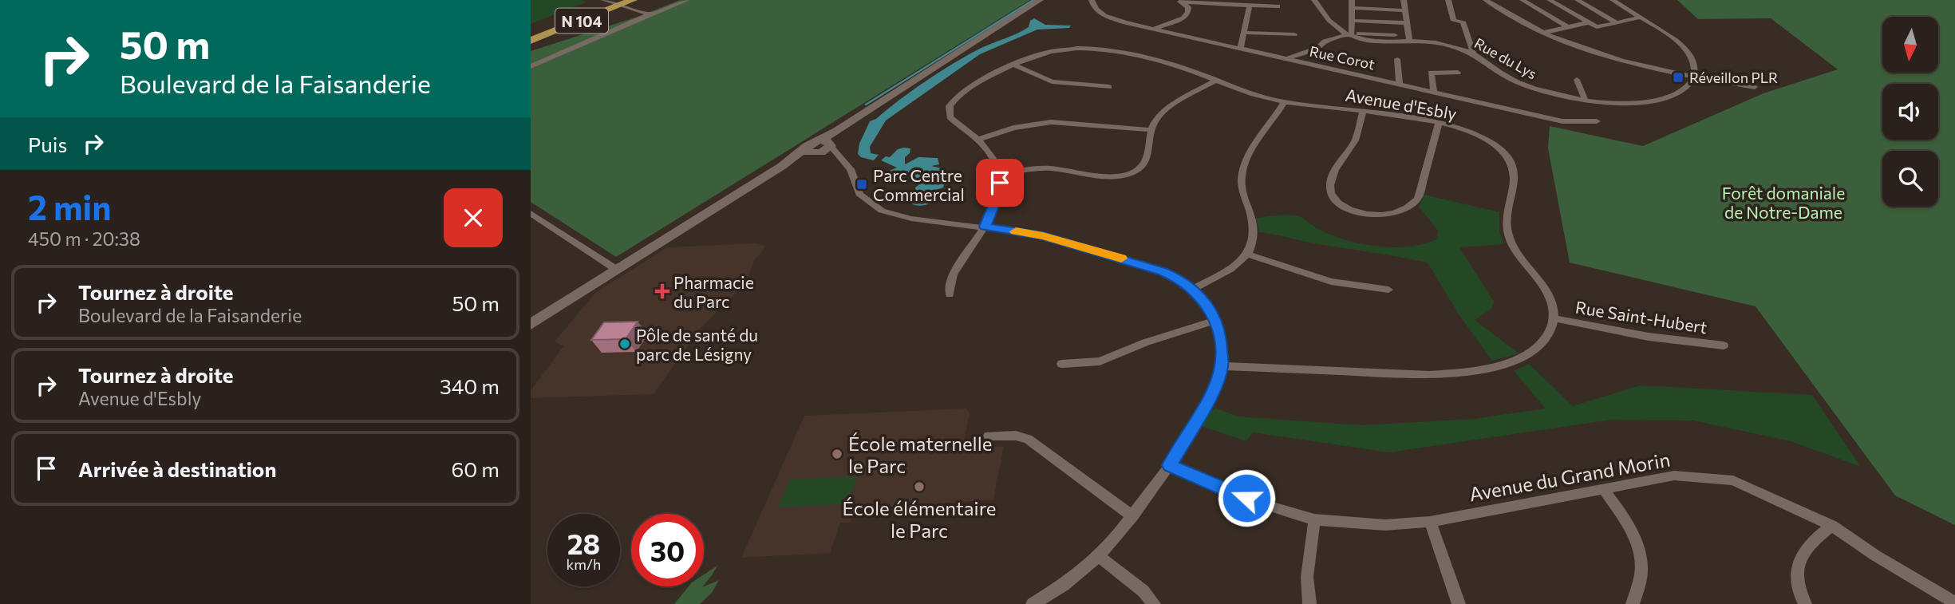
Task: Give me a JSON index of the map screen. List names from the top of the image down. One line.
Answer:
{"streets":{"highway":["N 104"],"street":["Rue Corot","Rue du Lys","Avenue d'Esbly","Rue Saint-Hubert","Avenue du Grand Morin"]},"crossings":[["Avenue d'Esbly","Rue Saint-Hubert"]],"parks":["Forêt domaniale de Notre-Dame"],"places":{"transit":["Réveillon PLR","Parc Centre Commercial"],"health":["Pharmacie du Parc"],"other":["Pôle de santé du parc de Lésigny","École maternelle le Parc","École élémentaire le Parc"]},"north":"bottom","page":{"turn":["50 m","Boulevard de la Faisanderie"],"then":"Puis","heading":["2 min","450 m · 20:38"],"list":[{"name":"Tournez à droite","note":"Boulevard de la Faisanderie","value":"50 m"},{"name":"Tournez à droite","note":"Avenue d'Esbly","value":"340 m"},{"name":"Arrivée à destination","value":"60 m"}],"speed":"28 km/h","limit":"30"}}
